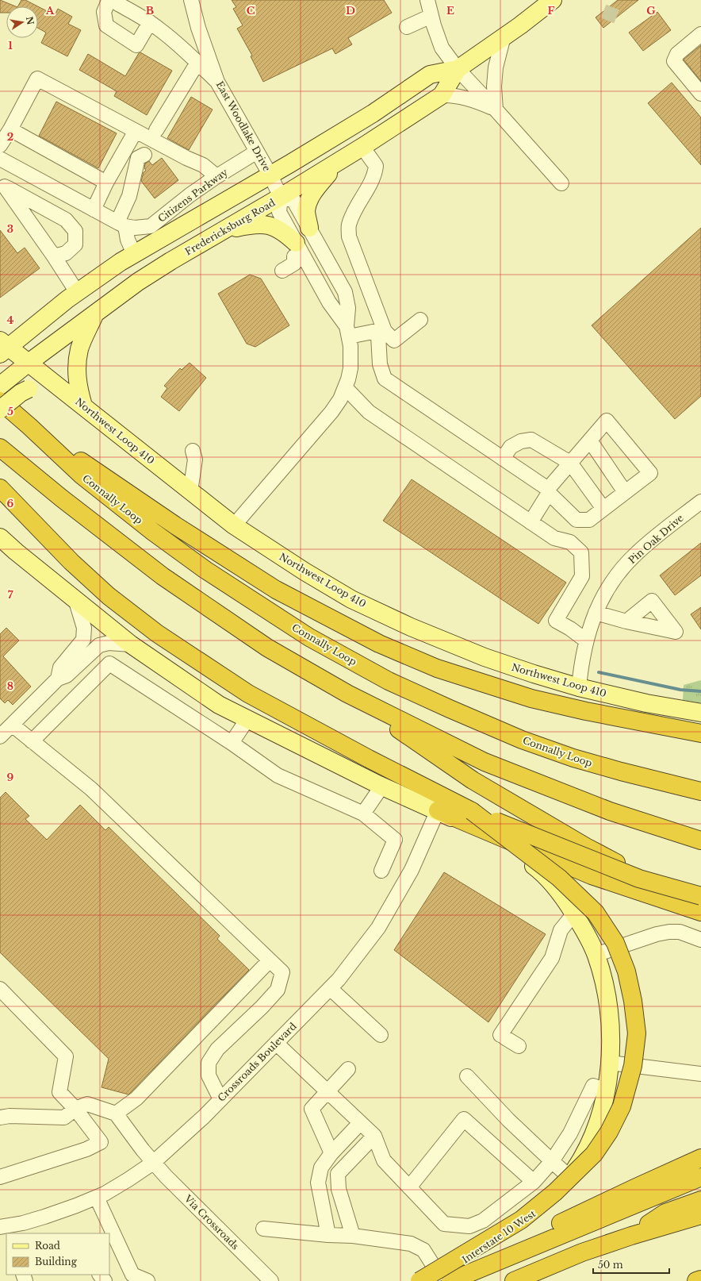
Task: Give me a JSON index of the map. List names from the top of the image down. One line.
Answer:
{"streets":{"highway":["Connally Loop"],"main road":["Fredericksburg Road","Northwest Loop 410","Interstate 10 West"],"street":["East Woodlake Drive","Citizens Parkway","Pin Oak Drive","Crossroads Boulevard","Via Crossroads"]},"crossings":[["East Woodlake Drive","Citizens Parkway"],["East Woodlake Drive","Fredericksburg Road"],["Fredericksburg Road","Northwest Loop 410"],["Northwest Loop 410","Pin Oak Drive"],["Crossroads Boulevard","Via Crossroads"],["Crossroads Boulevard","Interstate 10 West"]],"legend":["Road","Building"],"scale_bar":"50 m","north":"right","grid":{"columns":["A","B","C","D","E","F","G"],"rows":["1","2","3","4","5","6","7","8","9"]}}
